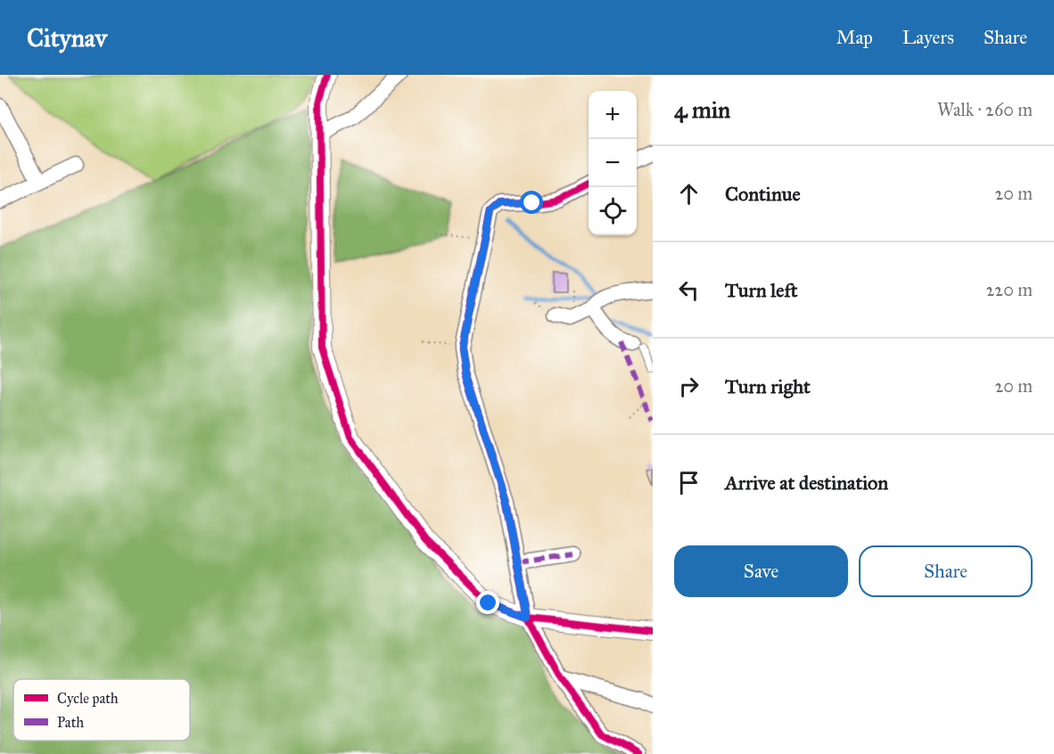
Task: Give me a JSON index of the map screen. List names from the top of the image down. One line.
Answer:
{"legend":["Cycle path","Path"],"page":{"header":"Citynav","nav":["Map","Layers","Share"],"heading":["4 min","Walk · 260 m"],"map_buttons":["+","−"],"list":[["Continue","20 m"],["Turn left","220 m"],["Turn right","20 m"],"Arrive at destination"],"buttons":["Save","Share"]}}
